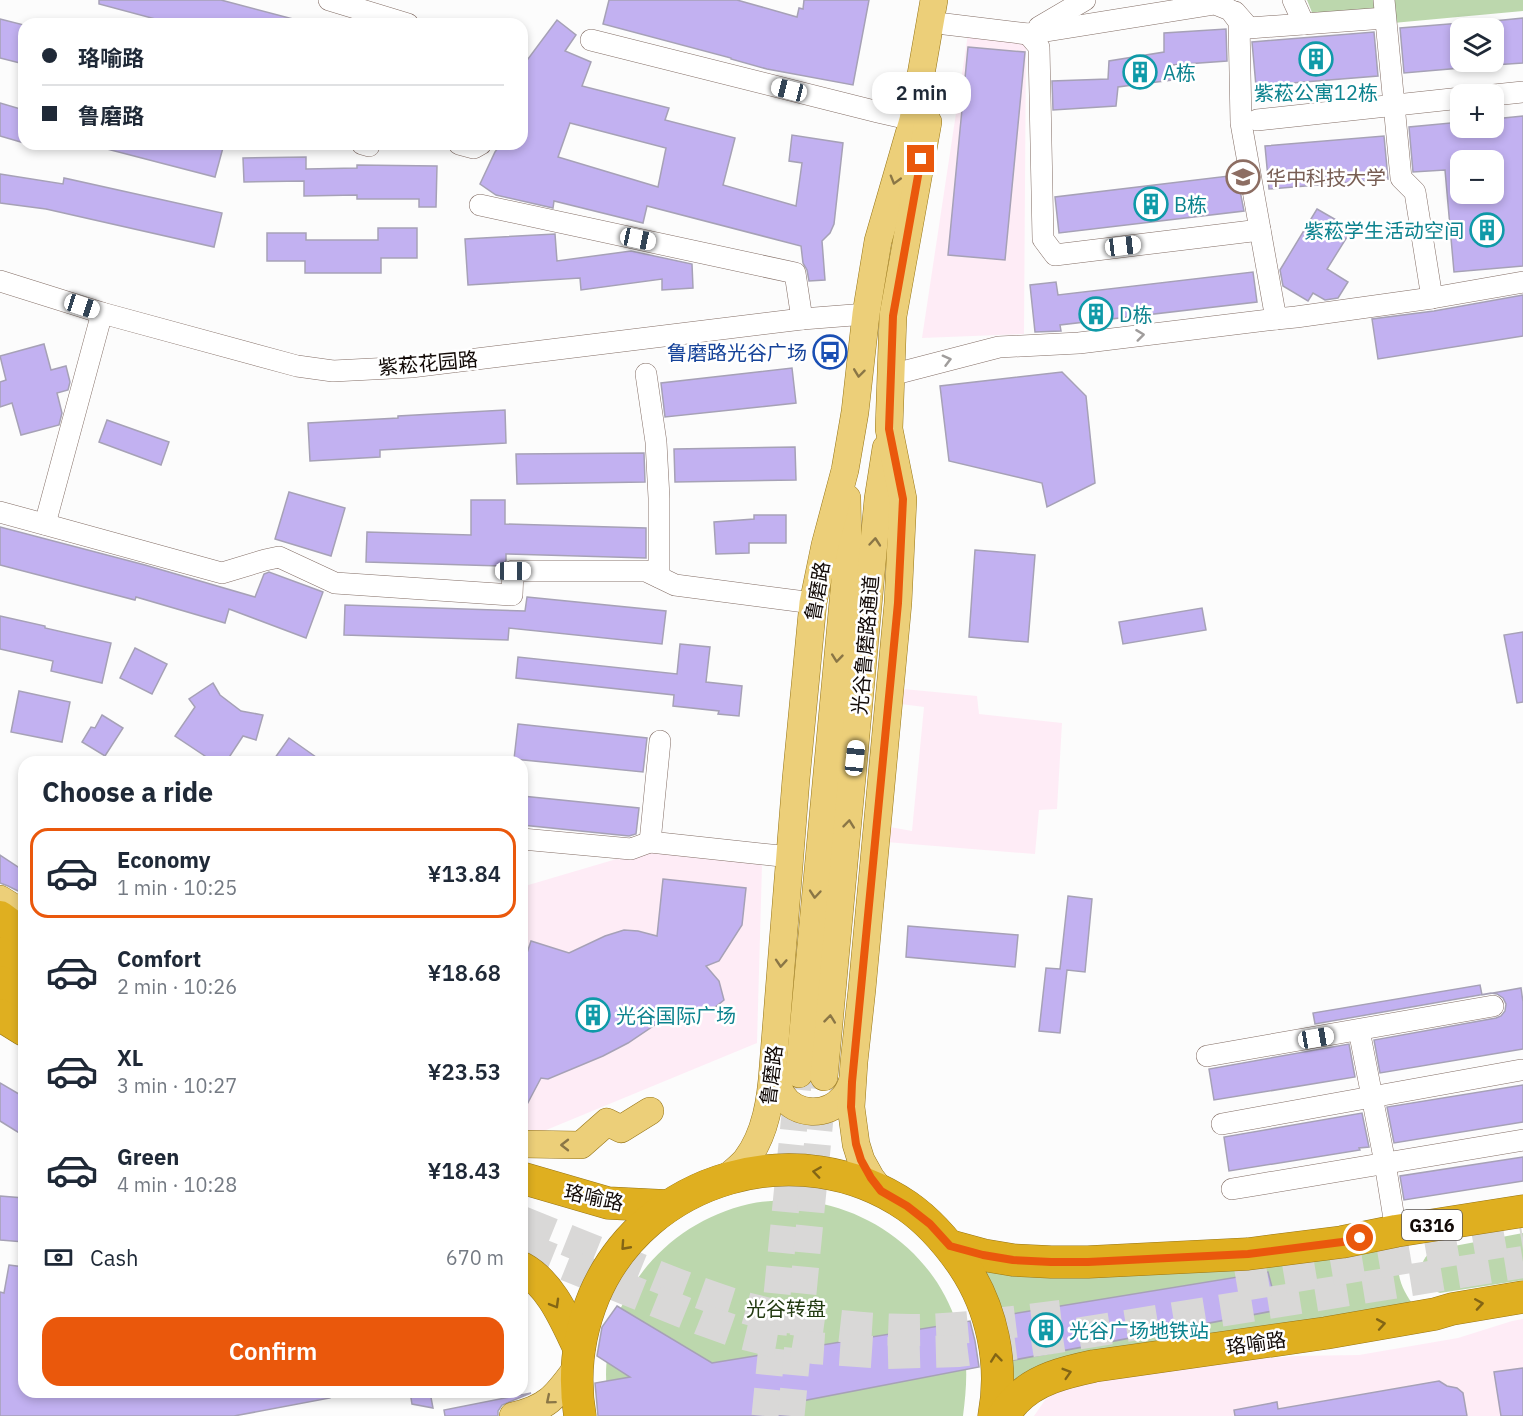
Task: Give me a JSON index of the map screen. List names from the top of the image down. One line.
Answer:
{"streets":{"highway":["珞喻路","G316"],"main road":["鲁磨路","光谷鲁磨路通道"],"street":["紫菘花园路"]},"crossings":[["紫菘花园路","鲁磨路"],["鲁磨路","光谷鲁磨路通道"]],"parks":["光谷转盘"],"places":{"building":["紫菘公寓12栋","A栋","B栋","紫菘学生活动空间","D栋","光谷国际广场","光谷广场地铁站"],"school or university":["华中科技大学"],"bus stop":["鲁磨路光谷广场"]},"page":{"map_buttons":["+","−"],"banner":["珞喻路","鲁磨路"],"bubble":"2 min","heading":"Choose a ride","list":[{"name":"Economy","note":"1 min · 10:25","value":"¥13.84"},{"name":"Comfort","note":"2 min · 10:26","value":"¥18.68"},{"name":"XL","note":"3 min · 10:27","value":"¥23.53"},{"name":"Green","note":"4 min · 10:28","value":"¥18.43"}],"pay":["Cash","670 m"],"buttons":"Confirm"}}
